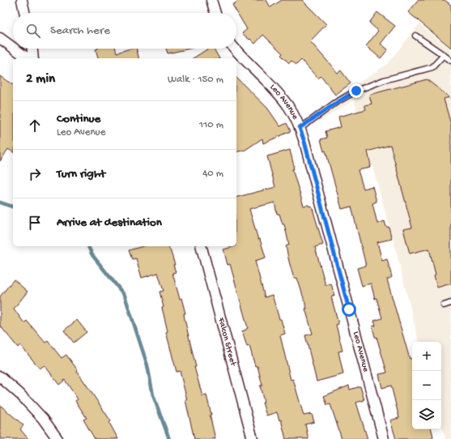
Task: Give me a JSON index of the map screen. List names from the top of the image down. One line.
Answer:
{"streets":{"street":["Leo Avenue","Falcon Street"]},"page":{"search":"Search here","heading":["2 min","Walk · 150 m"],"list":[["Continue","Leo Avenue","110 m"],["Turn right","40 m"],"Arrive at destination"],"map_buttons":["+","−"]}}
